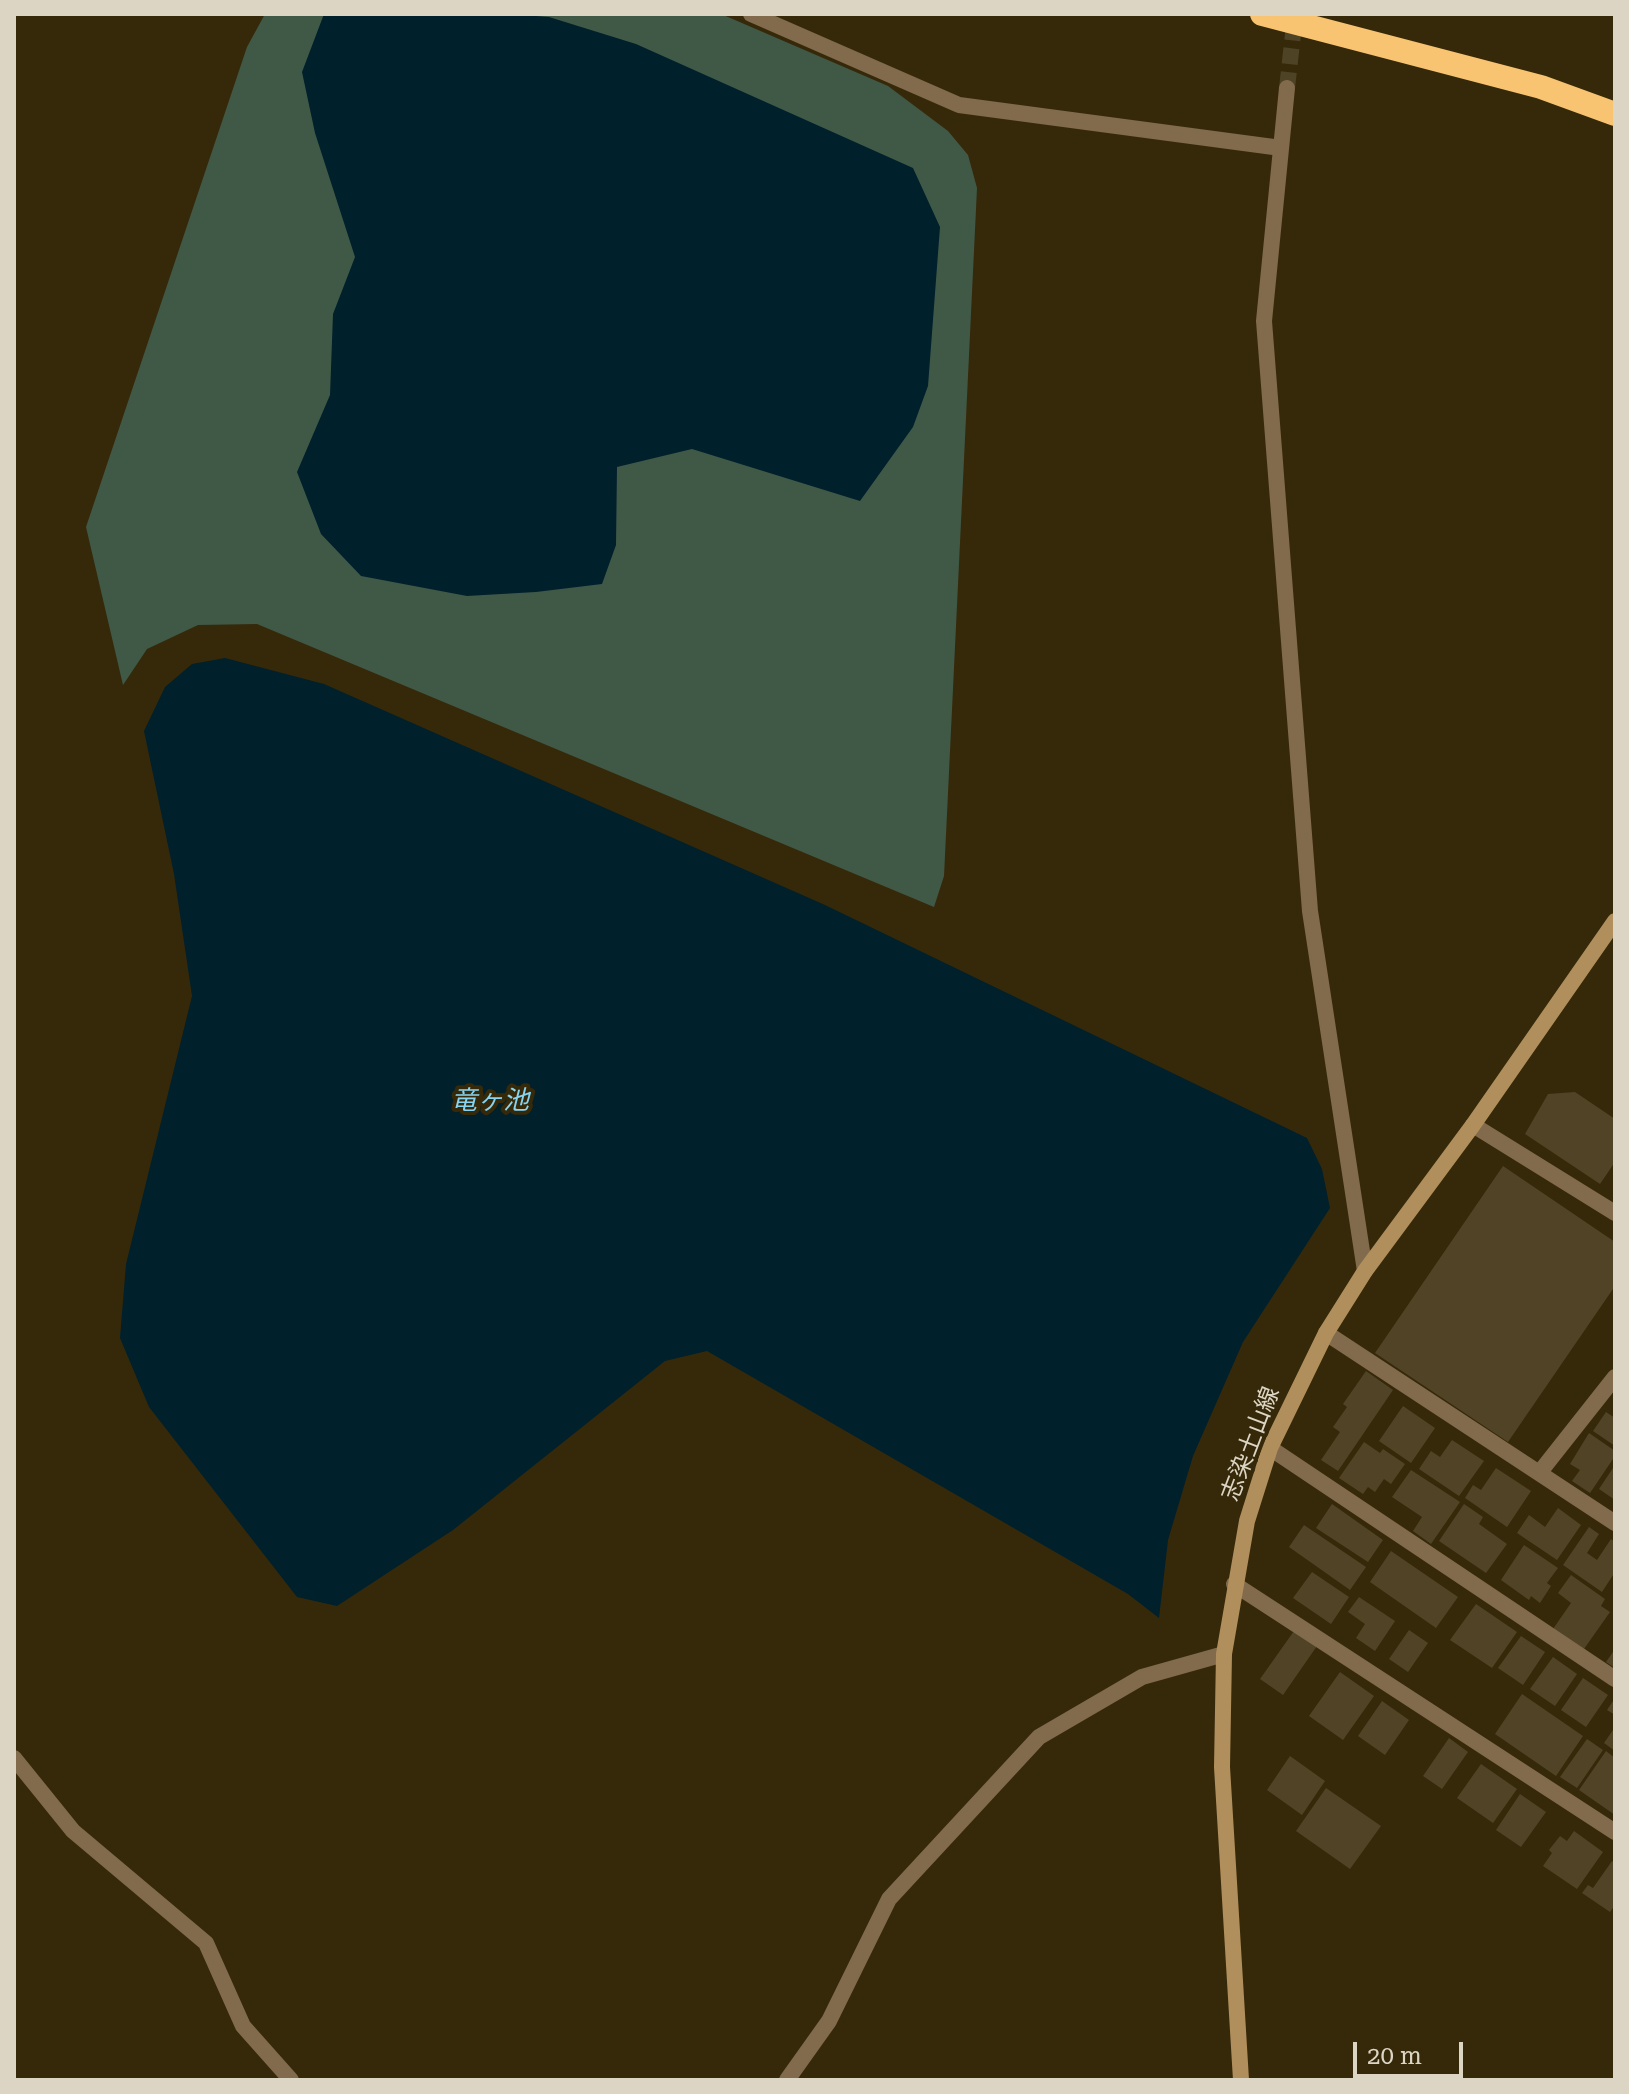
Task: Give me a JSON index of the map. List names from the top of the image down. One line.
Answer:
{"streets":{"main road":["志染土山線"]},"water":["竜ヶ池"],"scale_bar":"20 m"}
